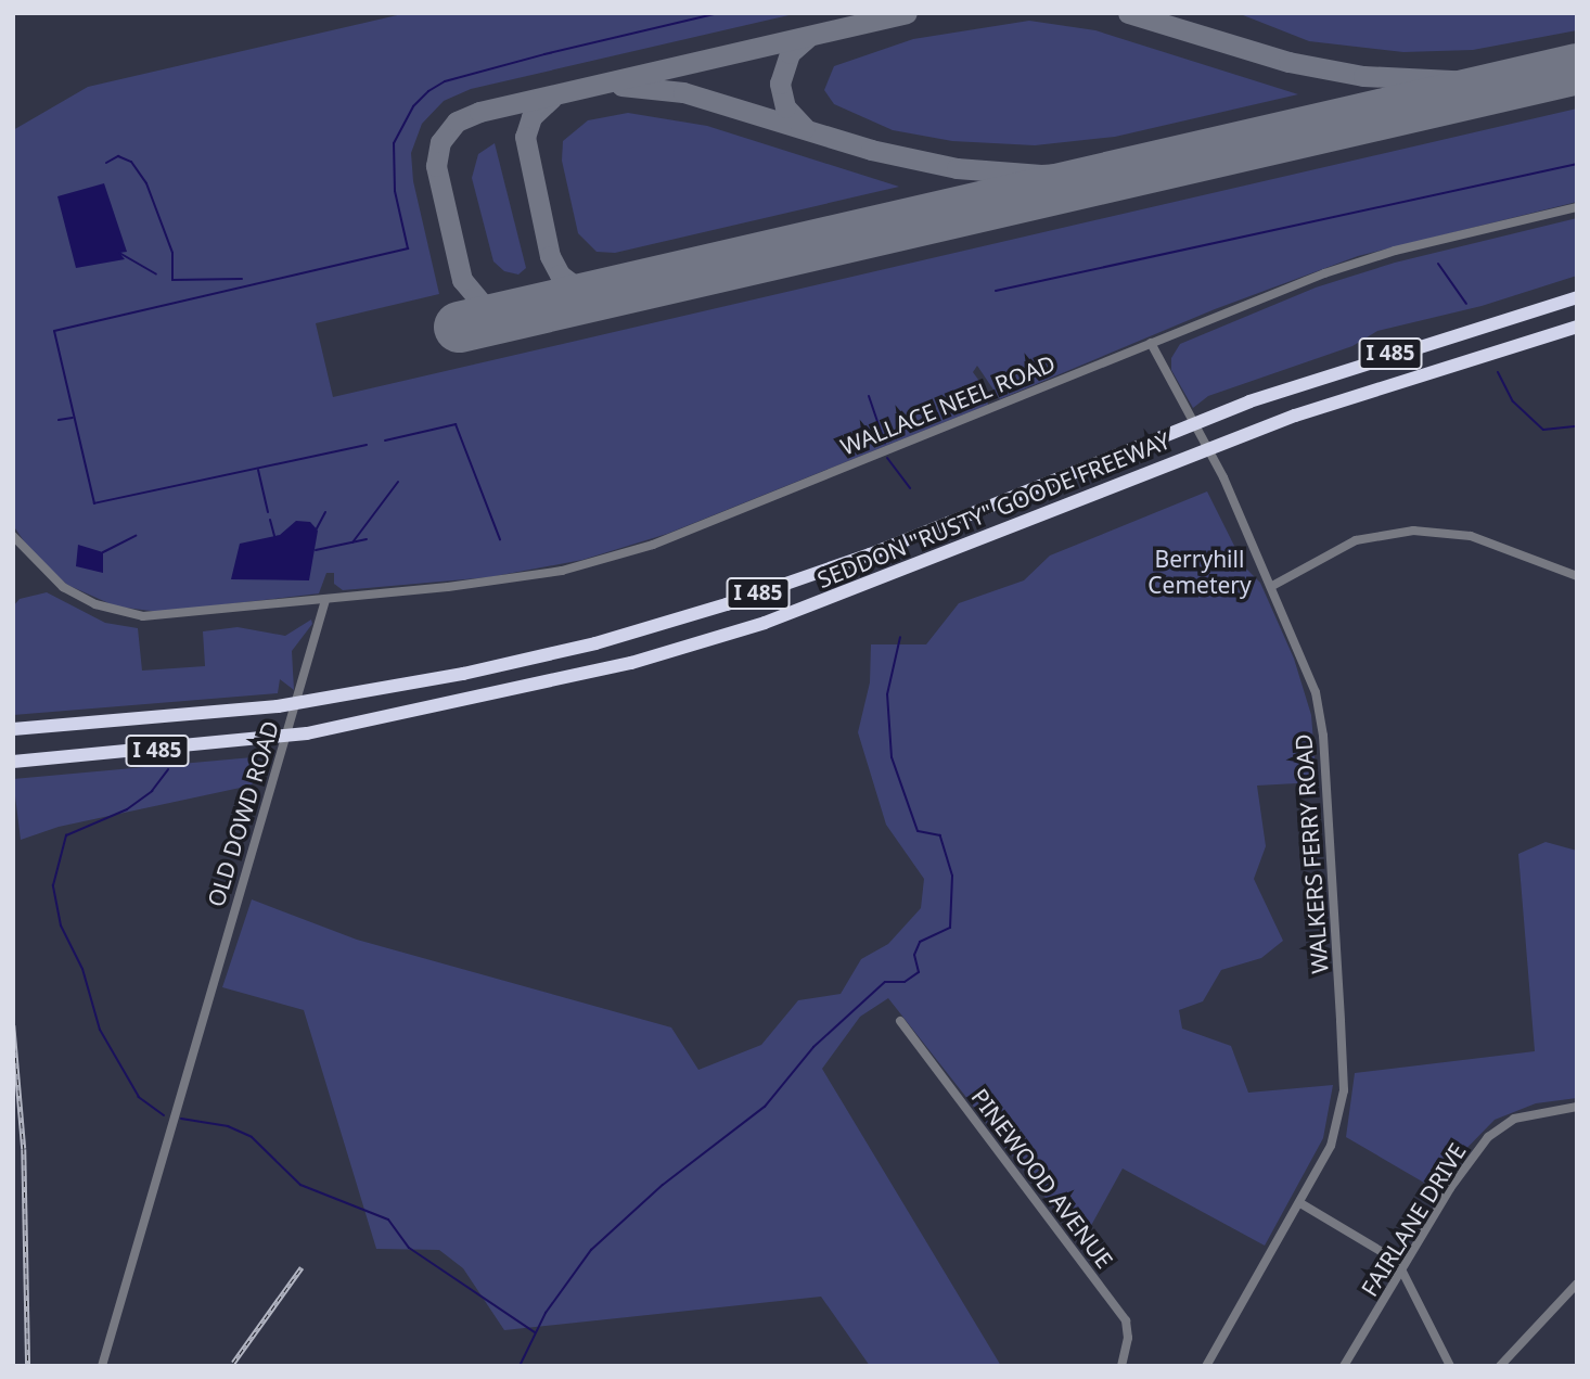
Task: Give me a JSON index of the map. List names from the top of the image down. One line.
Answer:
{"streets":{"highway":["I 485","SEDDON \"RUSTY\" GOODE FREEWAY"],"street":["WALLACE NEEL ROAD","OLD DOWD ROAD","WALKERS FERRY ROAD","PINEWOOD AVENUE","FAIRLANE DRIVE"]},"crossings":[["WALLACE NEEL ROAD","OLD DOWD ROAD"],["WALLACE NEEL ROAD","WALKERS FERRY ROAD"]],"parks":["Berryhill Cemetery"]}
